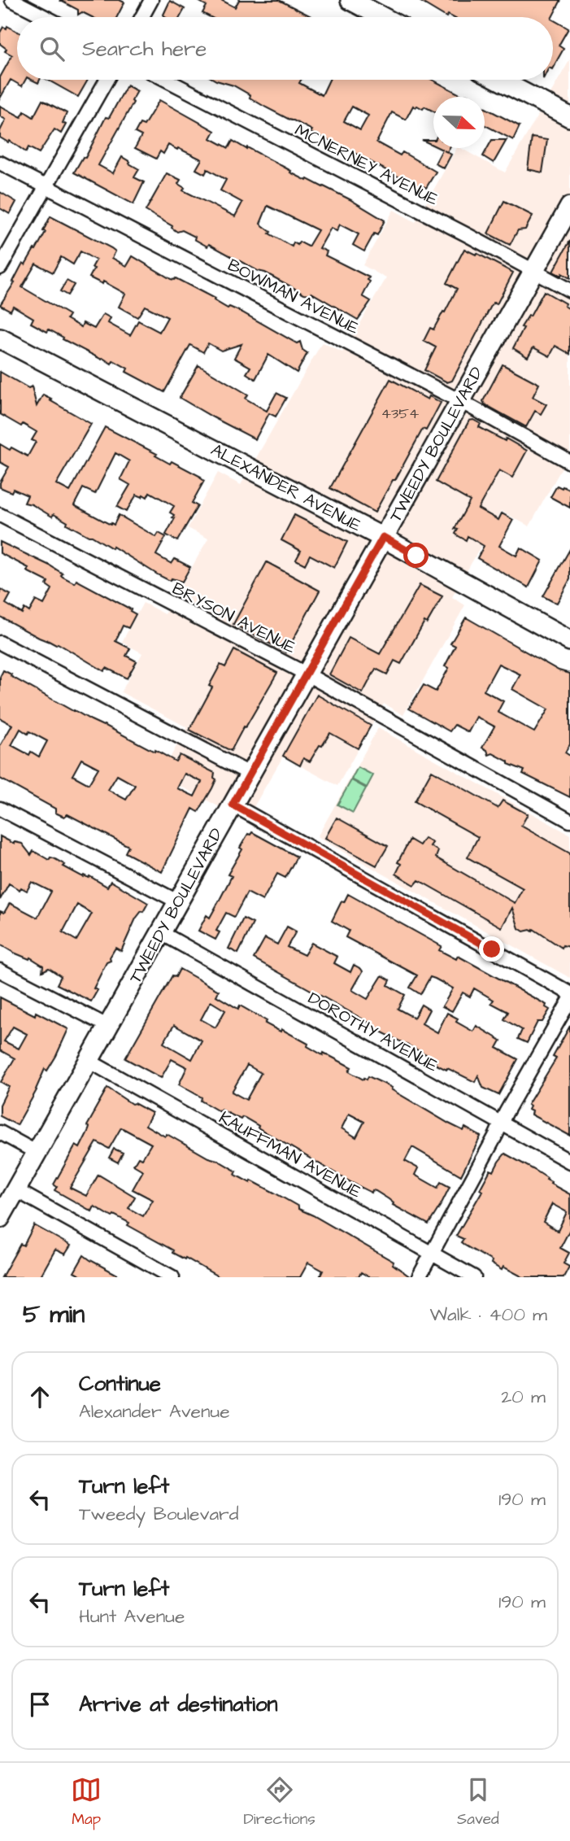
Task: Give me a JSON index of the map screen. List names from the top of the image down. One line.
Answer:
{"streets":{"main road":["TWEEDY BOULEVARD","ALEXANDER AVENUE"],"street":["MCNERNEY AVENUE","BOWMAN AVENUE","BRYSON AVENUE","DOROTHY AVENUE","KAUFFMAN AVENUE"]},"crossings":[["MCNERNEY AVENUE","TWEEDY BOULEVARD"],["BOWMAN AVENUE","TWEEDY BOULEVARD"],["TWEEDY BOULEVARD","ALEXANDER AVENUE"],["TWEEDY BOULEVARD","BRYSON AVENUE"],["TWEEDY BOULEVARD","DOROTHY AVENUE"],["TWEEDY BOULEVARD","KAUFFMAN AVENUE"]],"house_numbers":["4354"],"north":"right","page":{"search":"Search here","heading":["5 min","Walk · 400 m"],"list":[["Continue","Alexander Avenue","20 m"],["Turn left","Tweedy Boulevard","190 m"],["Turn left","Hunt Avenue","190 m"],"Arrive at destination"],"nav":["Map","Directions","Saved"]}}
